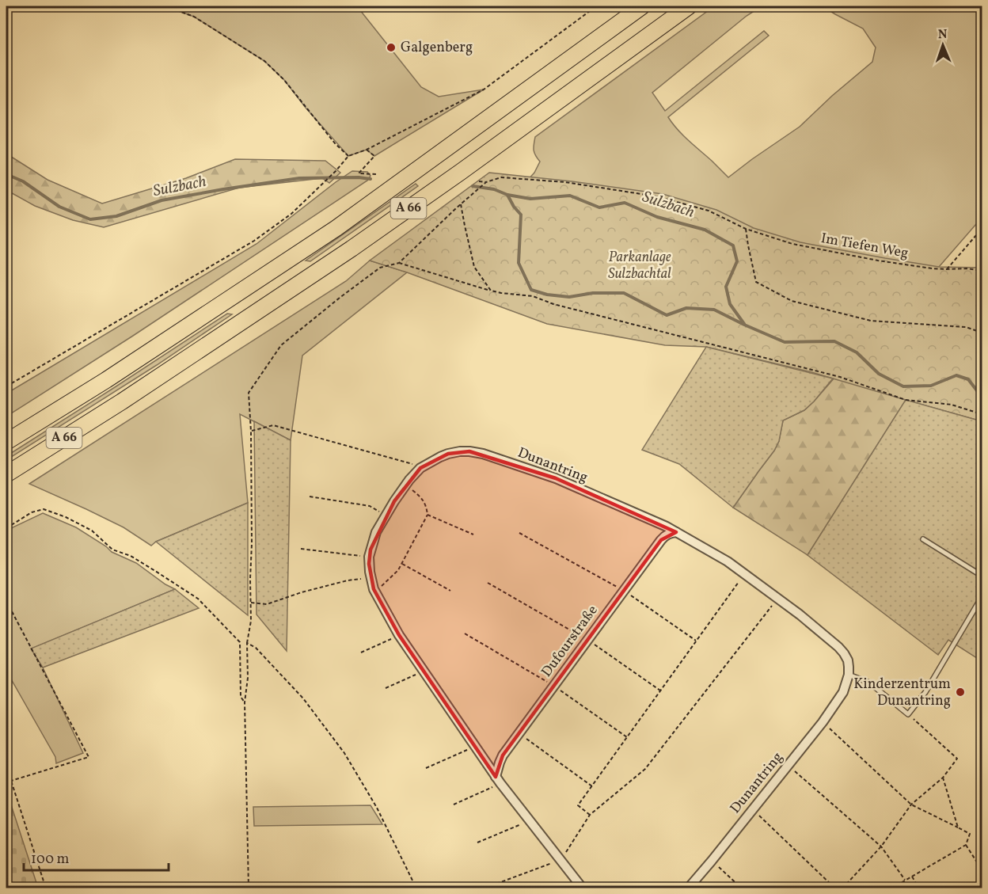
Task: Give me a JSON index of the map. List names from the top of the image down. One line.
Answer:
{"streets":{"highway":["A 66"],"street":["Dunantring","Dufourstraße"],"path":["Im Tiefen Weg"]},"crossings":[["Dunantring","Dufourstraße"]],"water":["Sulzbach"],"parks":["Parkanlage Sulzbachtal"],"places":["Galgenberg","Kinderzentrum Dunantring"],"scale_bar":"100 m","north":"top"}
